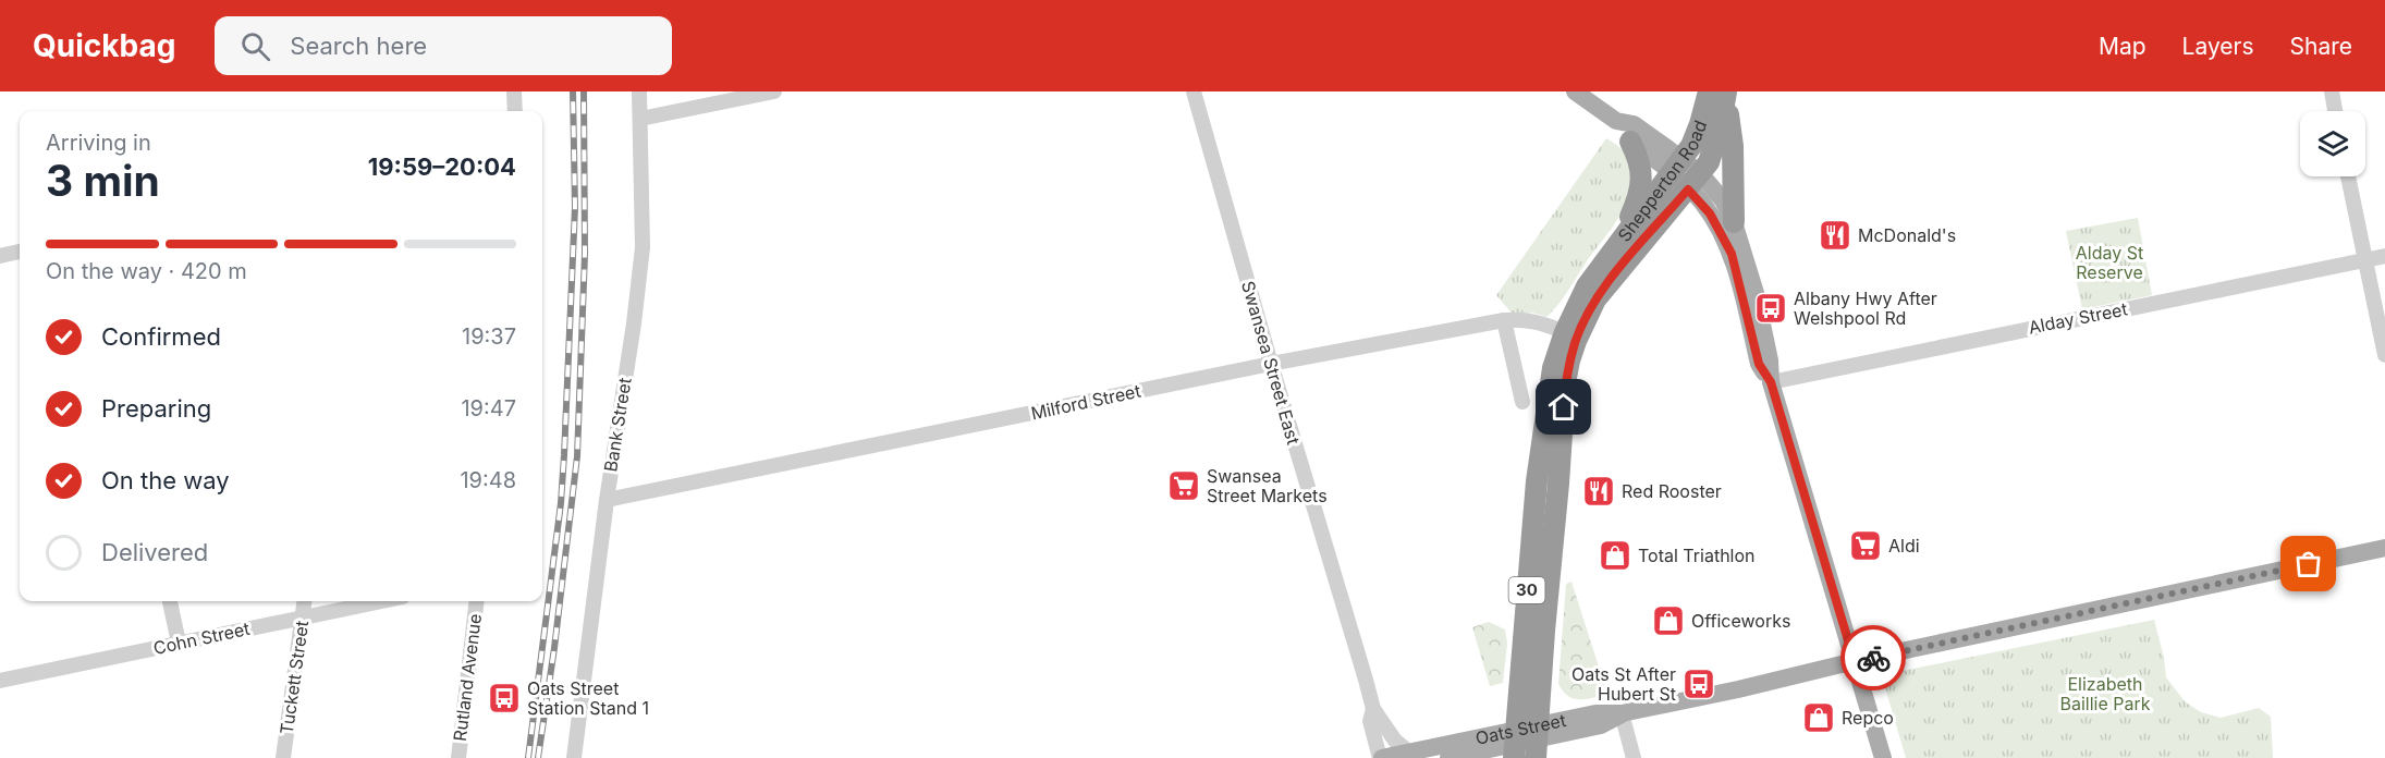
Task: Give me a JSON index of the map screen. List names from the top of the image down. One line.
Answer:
{"streets":{"highway":["Shepperton Road","30"],"main road":["Oats Street"],"street":["Alday Street","Swansea Street East","Milford Street","Bank Street","Cohn Street","Tuckett Street","Rutland Avenue"]},"crossings":[["Shepperton Road","Milford Street"],["Shepperton Road","Oats Street"],["Swansea Street East","Milford Street"],["Swansea Street East","Oats Street"],["Milford Street","Bank Street"],["Cohn Street","Tuckett Street"]],"parks":["Alday St Reserve","Elizabeth Baillie Park"],"places":{"restaurant":["McDonald's","Red Rooster"],"bus stop":["Albany Hwy After Welshpool Rd","Oats St After Hubert St","Oats Street Station Stand 1"],"supermarket":["Swansea Street Markets","Aldi"],"shop":["Total Triathlon","Officeworks","Repco"]},"page":{"header":"Quickbag","search":"Search here","nav":["Map","Layers","Share"],"heading":["3 min","Arriving in","19:59–20:04"],"bar":"On the way · 420 m","list":[["Confirmed","19:37"],["Preparing","19:47"],["On the way","19:48"],"Delivered"]}}
